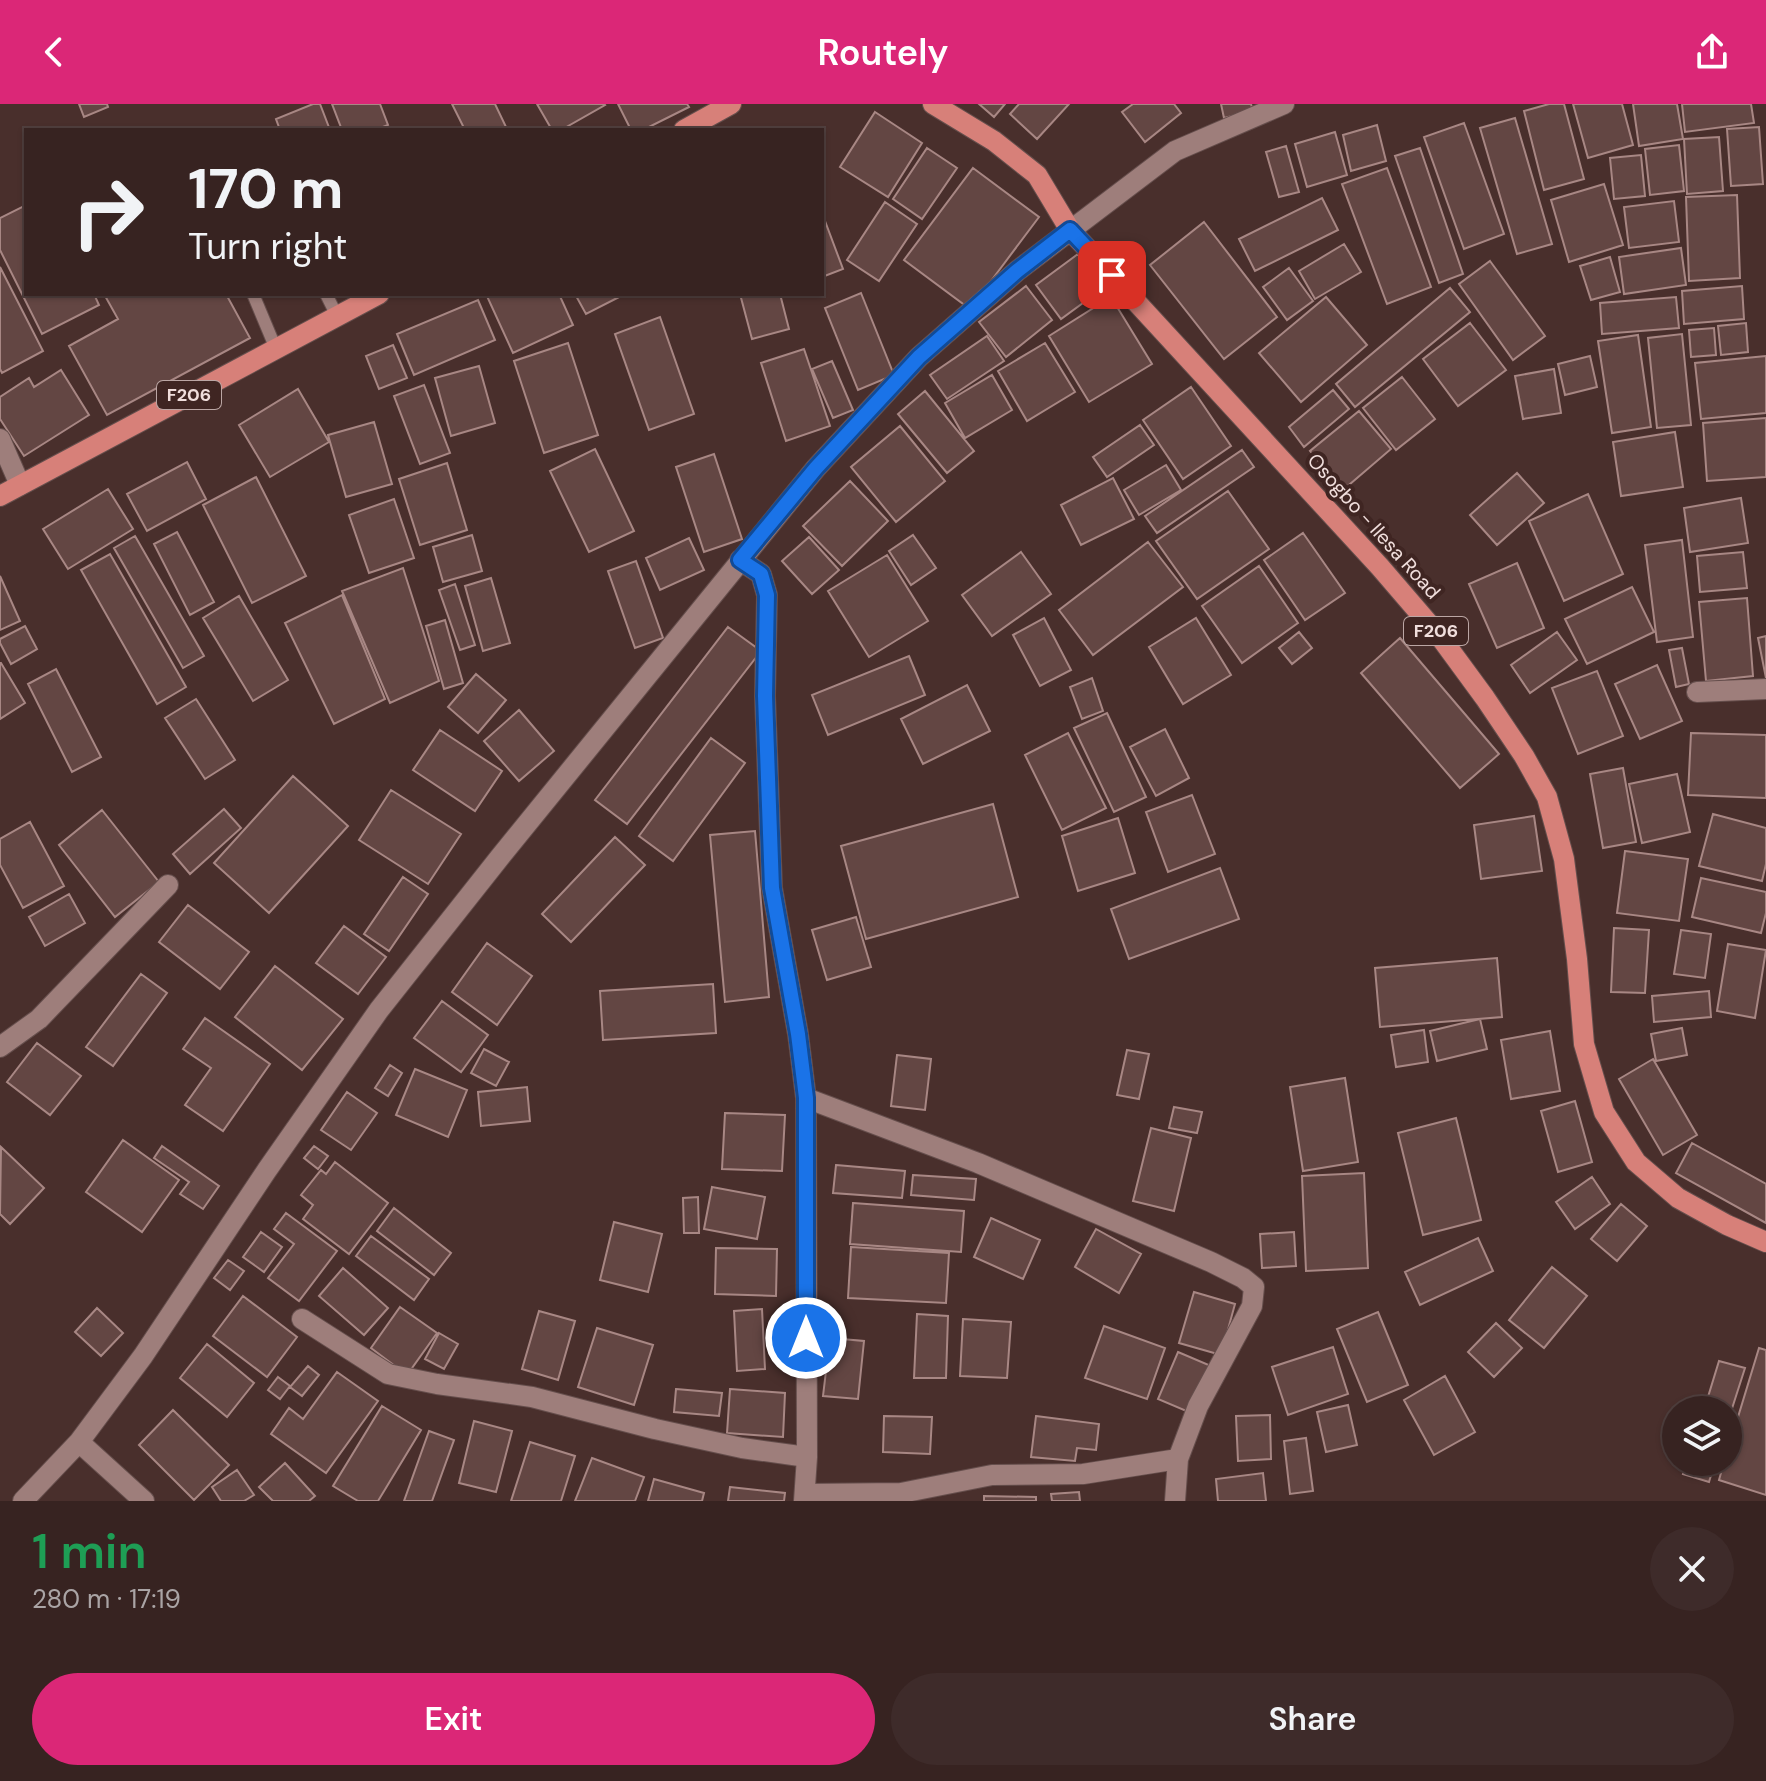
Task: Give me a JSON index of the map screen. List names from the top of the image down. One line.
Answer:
{"streets":{"main road":["F206","Osogbo - Ilesa Road"]},"page":{"header":"Routely","turn":["170 m","Turn right"],"heading":["1 min","280 m · 17:19"],"buttons":["Exit","Share"]}}
